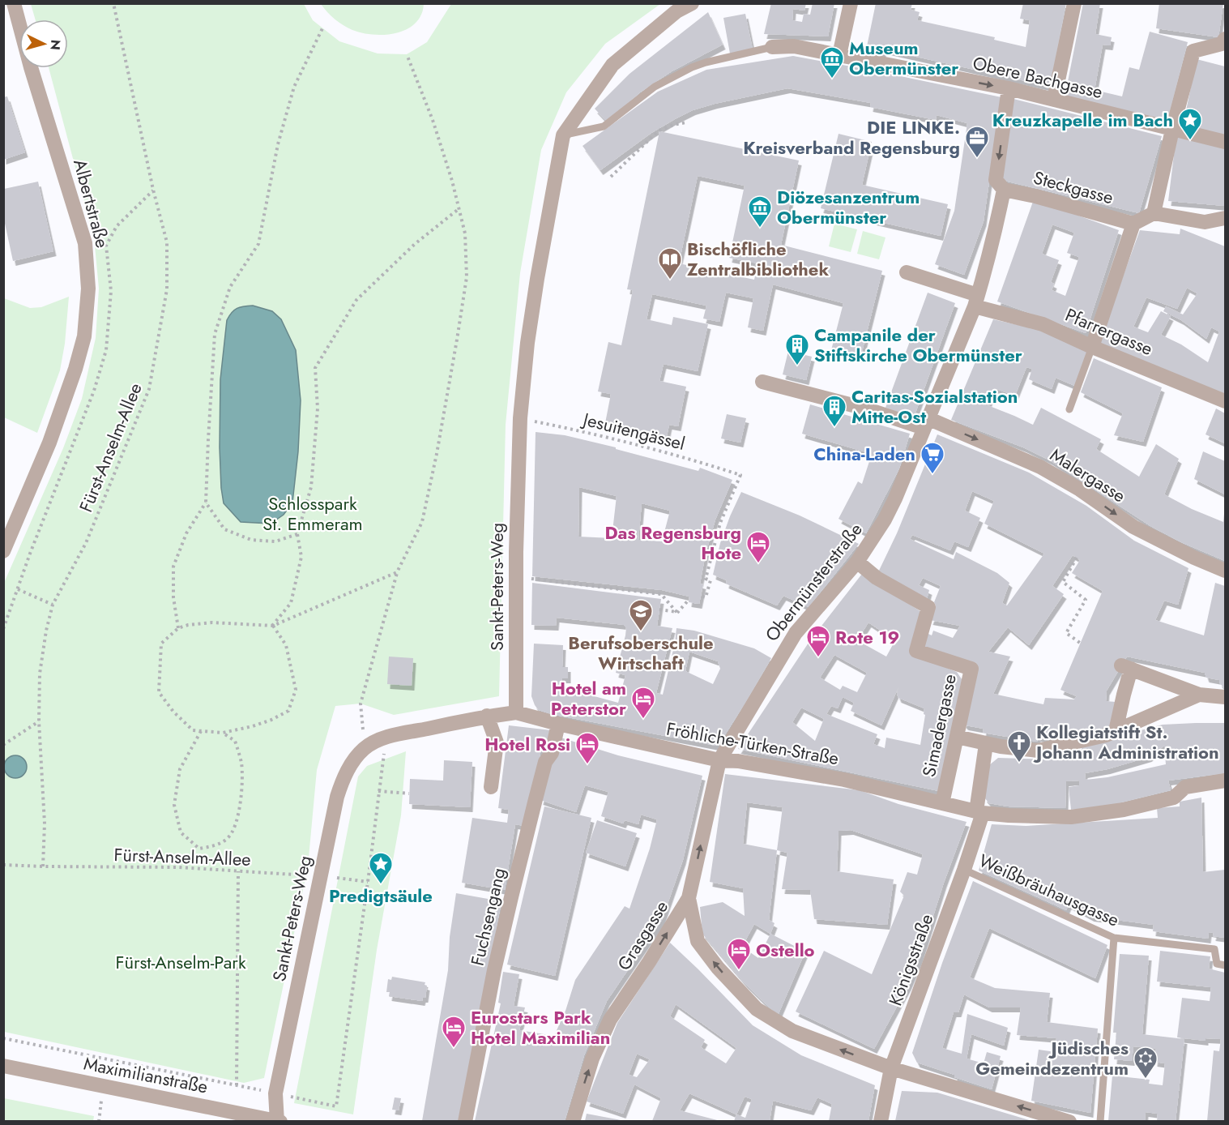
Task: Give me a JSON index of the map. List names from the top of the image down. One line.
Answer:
{"streets":{"street":["Obere Bachgasse","Steckgasse","Albertstraße","Pfarrergasse","Malergasse","Obermünsterstraße","Sankt-Peters-Weg","Simadergasse","Fröhliche-Türken-Straße","Fuchsengang","Grasgasse","Königsstraße","Maximilianstraße"],"lane":["Weißbräuhausgasse"],"path":["Jesuitengässel","Fürst-Anselm-Allee"]},"crossings":[["Obere Bachgasse","Obermünsterstraße"],["Steckgasse","Obermünsterstraße"],["Pfarrergasse","Obermünsterstraße"],["Jesuitengässel","Sankt-Peters-Weg"],["Fürst-Anselm-Allee","Sankt-Peters-Weg"],["Malergasse","Obermünsterstraße"],["Obermünsterstraße","Simadergasse"],["Obermünsterstraße","Fröhliche-Türken-Straße"],["Obermünsterstraße","Grasgasse"],["Sankt-Peters-Weg","Fröhliche-Türken-Straße"],["Sankt-Peters-Weg","Maximilianstraße"],["Simadergasse","Fröhliche-Türken-Straße"],["Fröhliche-Türken-Straße","Fuchsengang"],["Fröhliche-Türken-Straße","Grasgasse"],["Fröhliche-Türken-Straße","Königsstraße"],["Weißbräuhausgasse","Königsstraße"]],"one_way":["Obere Bachgasse","Malergasse","Grasgasse"],"parks":["Schlosspark St. Emmeram","Fürst-Anselm-Park"],"places":{"museum":["Museum Obermünster","Diözesanzentrum Obermünster"],"place":["Kreuzkapelle im Bach","Predigtsäule"],"office":["DIE LINKE. Kreisverband Regensburg"],"library":["Bischöfliche Zentralbibliothek"],"building":["Campanile der Stiftskirche Obermünster","Caritas-Sozialstation Mitte-Ost"],"supermarket":["China-Laden"],"hotel":["Das Regensburg Hote","Rote 19","Hotel am Peterstor","Hotel Rosi","Ostello","Eurostars Park Hotel Maximilian"],"school or university":["Berufsoberschule Wirtschaft"],"church":["Kollegiatstift St. Johann Administration"],"synagogue":["Jüdisches Gemeindezentrum"]},"north":"right"}
